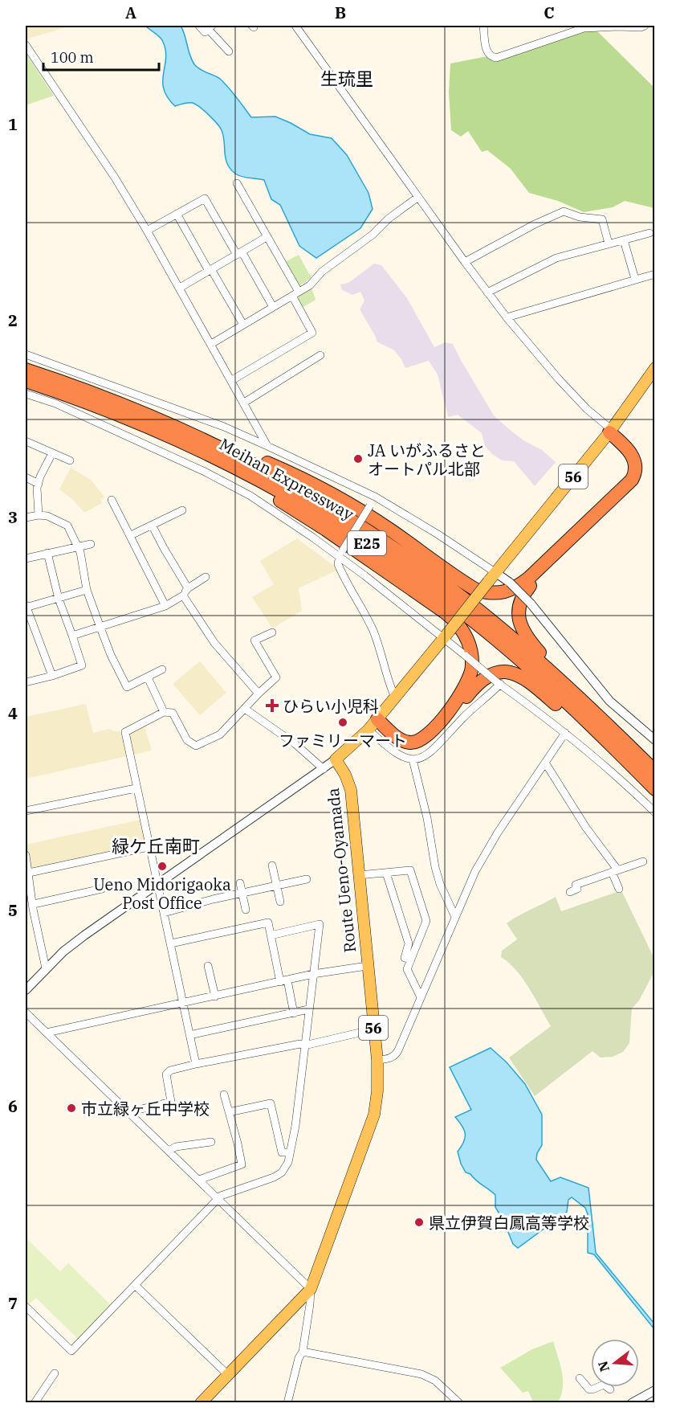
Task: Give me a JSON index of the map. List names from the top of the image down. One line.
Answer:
{"streets":{"highway":["Meihan Expressway","E25"],"main road":["56","Route Ueno-Oyamada"]},"crossings":[["56","Route Ueno-Oyamada"]],"districts":["生琉里","緑ケ丘南町"],"places":{"other":["JA いがふるさと オートパル北部","ファミリーマート","Ueno Midorigaoka Post Office","市立緑ヶ丘中学校","県立伊賀白鳳高等学校"],"health":["ひらい小児科"]},"scale_bar":"100 m","north":"left","grid":{"columns":["A","B","C"],"rows":["1","2","3","4","5","6","7"]}}
